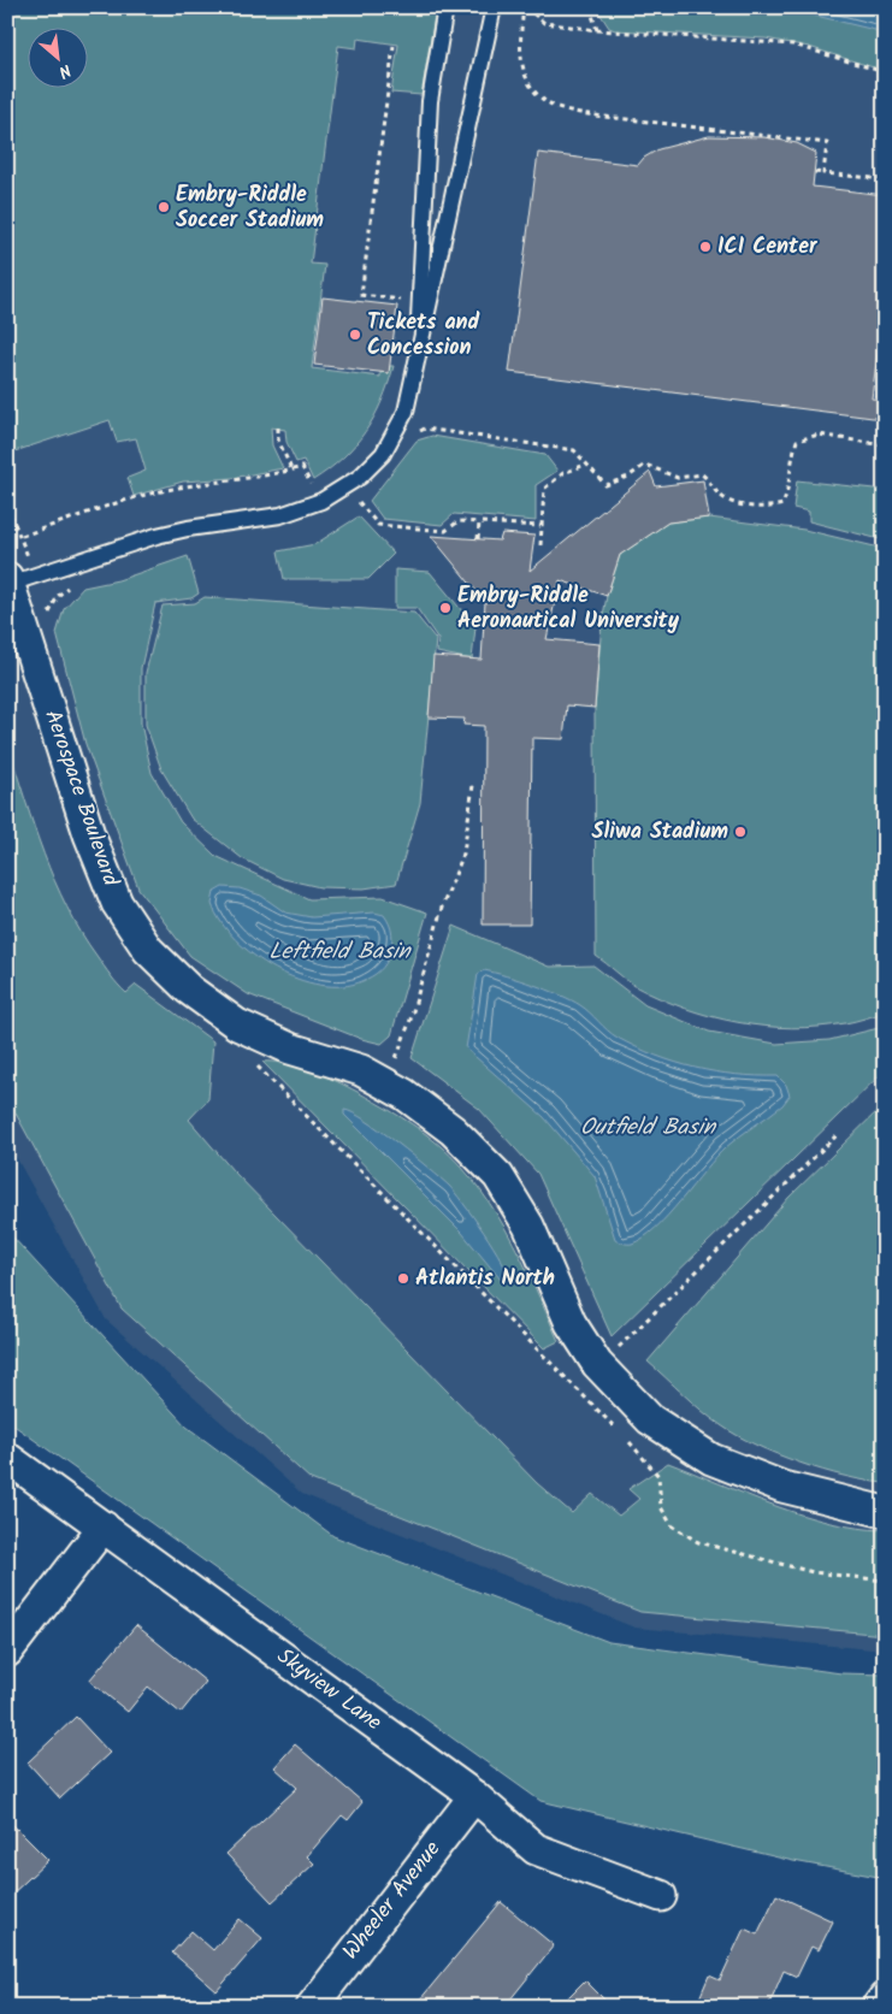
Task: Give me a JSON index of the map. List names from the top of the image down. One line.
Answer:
{"streets":{"street":["Aerospace Boulevard","Skyview Lane","Wheeler Avenue"]},"crossings":[["Skyview Lane","Wheeler Avenue"]],"water":["Leftfield Basin","Outfield Basin"],"places":["Embry-Riddle Soccer Stadium","ICI Center","Tickets and Concession","Embry-Riddle Aeronautical University","Sliwa Stadium","Atlantis North"],"north":"bottom right"}
